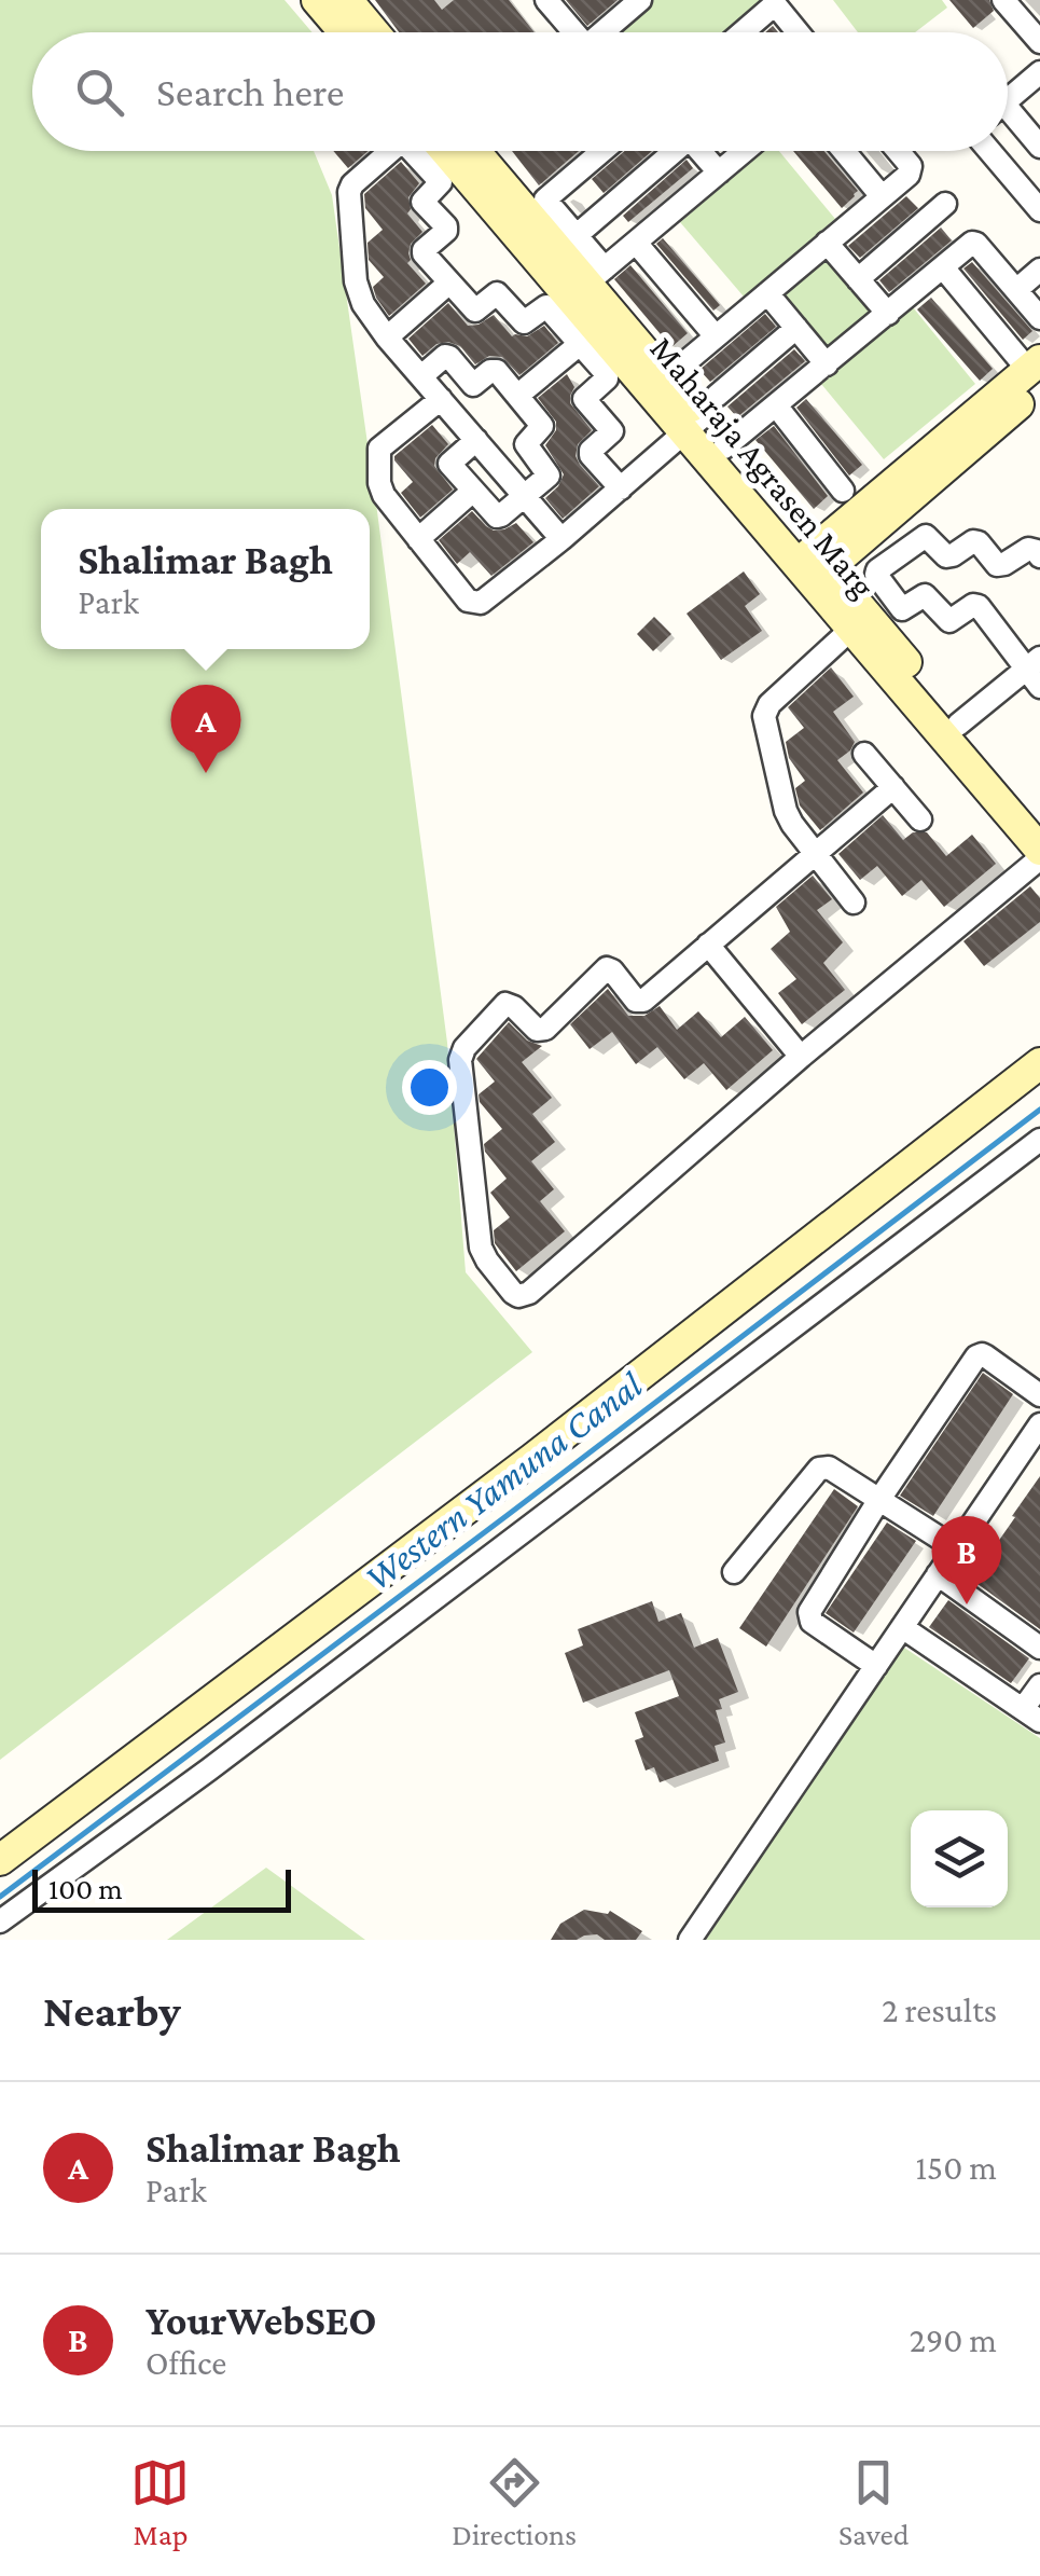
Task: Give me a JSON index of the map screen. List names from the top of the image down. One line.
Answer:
{"streets":{"street":["Maharaja Agrasen Marg"]},"water":["Western Yamuna Canal"],"scale_bar":"100 m","page":{"search":"Search here","popup":["Shalimar Bagh","Park"],"pins":["A","B"],"scale":"100 m","heading":["Nearby","2 results"],"list":[{"mark":"A","name":"Shalimar Bagh","note":"Park","value":"150 m"},{"mark":"B","name":"YourWebSEO","note":"Office","value":"290 m"}],"nav":["Map","Directions","Saved"]}}
